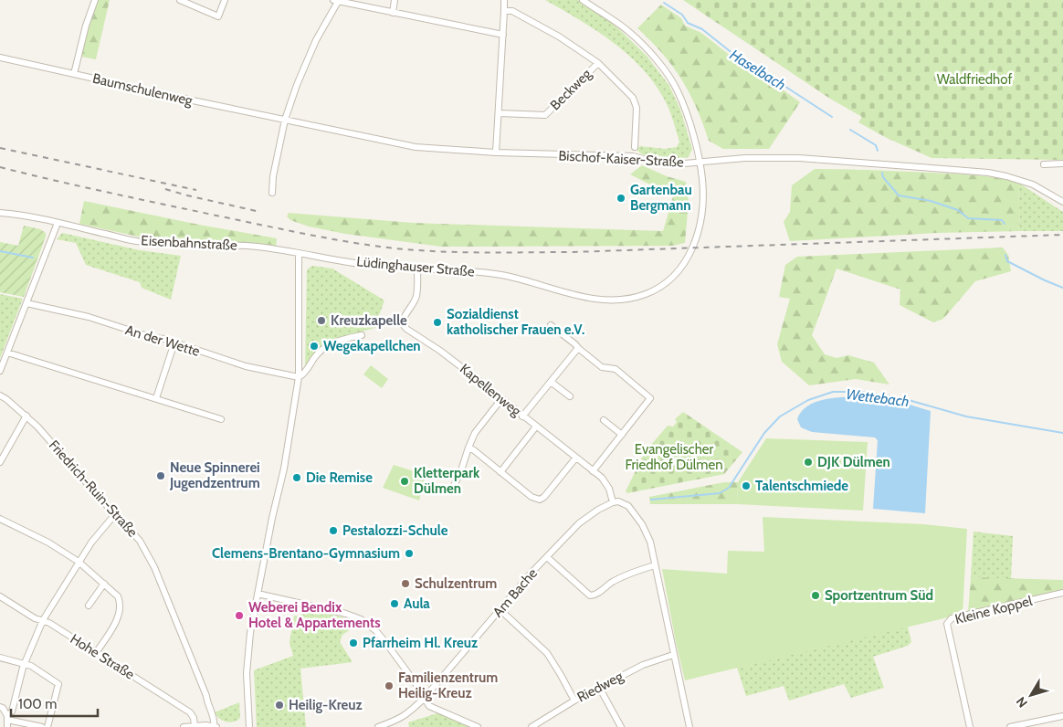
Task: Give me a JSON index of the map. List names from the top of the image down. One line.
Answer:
{"streets":{"street":["Baumschulenweg","Beckweg","Bischof-Kaiser-Straße","Eisenbahnstraße","Lüdinghauser Straße","An der Wette","Kapellenweg","Friedrich-Ruin-Straße","Am Bache","Kleine Koppel","Hohe Straße","Riedweg"]},"crossings":[["Baumschulenweg","Bischof-Kaiser-Straße"],["Bischof-Kaiser-Straße","Lüdinghauser Straße"],["Eisenbahnstraße","Lüdinghauser Straße"],["Lüdinghauser Straße","Kapellenweg"],["Kapellenweg","Am Bache"],["Kapellenweg","Riedweg"]],"water":["Haselbach","Wettebach"],"parks":["Waldfriedhof","Evangelischer Friedhof Dülmen"],"places":["Gartenbau Bergmann","Kreuzkapelle","Sozialdienst katholischer Frauen e.V.","Wegekapellchen","DJK Dülmen","Neue Spinnerei Jugendzentrum","Die Remise","Kletterpark Dülmen","Talentschmiede","Pestalozzi-Schule","Clemens-Brentano-Gymnasium","Schulzentrum","Sportzentrum Süd","Aula","Weberei Bendix Hotel & Appartements","Pfarrheim Hl. Kreuz","Familienzentrum Heilig-Kreuz","Heilig-Kreuz"],"scale_bar":"100 m","north":"bottom left"}
